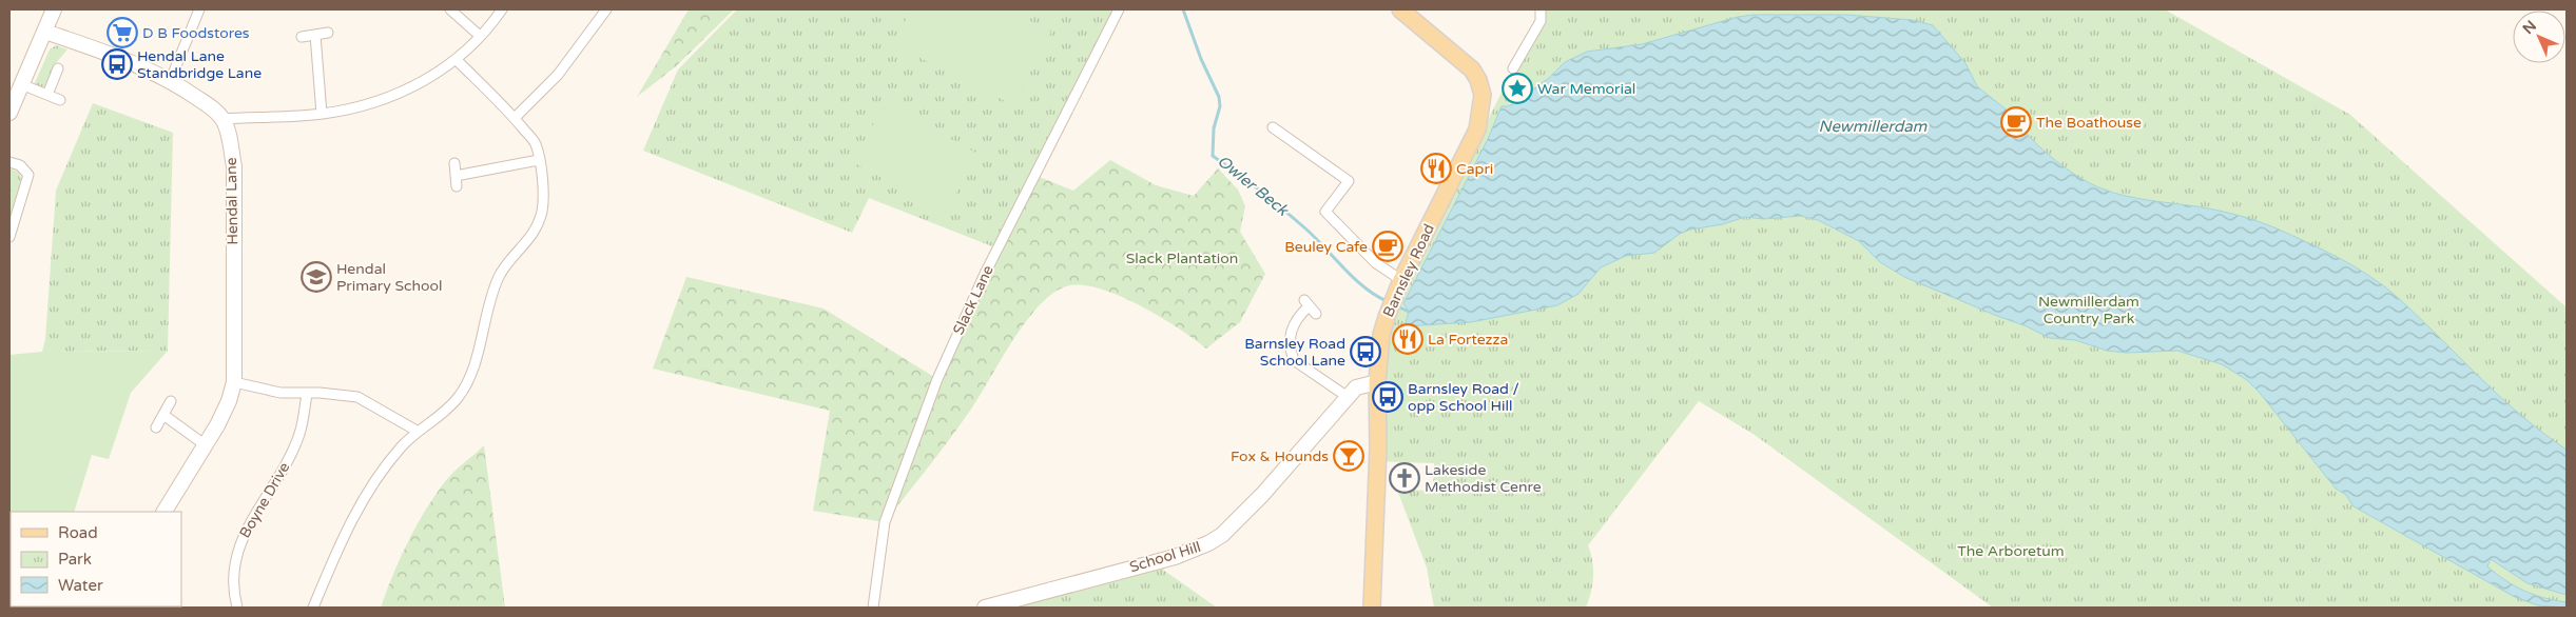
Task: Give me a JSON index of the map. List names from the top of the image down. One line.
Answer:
{"streets":{"main road":["Barnsley Road"],"street":["Hendal Lane","Slack Lane","Boyne Drive","School Hill"]},"crossings":[["Barnsley Road","School Hill"]],"water":["Newmillerdam","Owler Beck"],"parks":["Slack Plantation","Newmillerdam Country Park","The Arboretum"],"places":{"supermarket":["D B Foodstores"],"bus stop":["Hendal Lane Standbridge Lane","Barnsley Road School Lane","Barnsley Road / opp School Hill"],"place":["War Memorial"],"cafe":["The Boathouse","Beuley Cafe"],"restaurant":["Capri","La Fortezza"],"school or university":["Hendal Primary School"],"bar":["Fox & Hounds"],"church":["Lakeside Methodist Cenre"]},"legend":["Road","Park","Water"],"north":"top left"}
